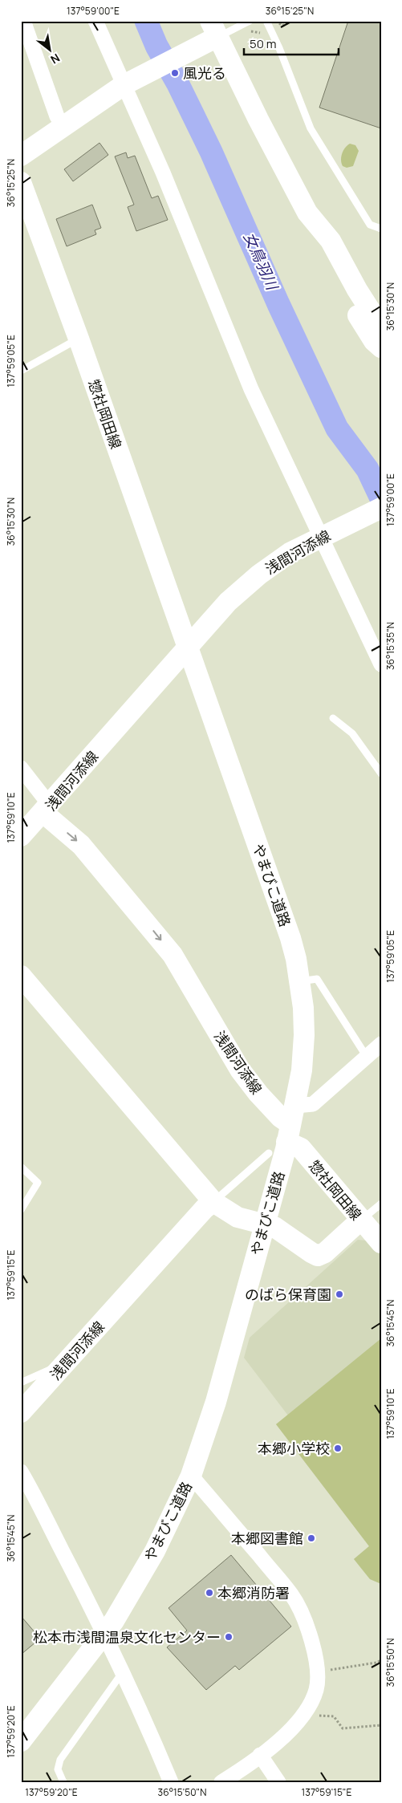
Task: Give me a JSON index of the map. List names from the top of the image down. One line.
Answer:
{"streets":{"street":["惣社岡田線","浅間河添線","やまびこ道路"]},"crossings":[["惣社岡田線","浅間河添線"],["惣社岡田線","やまびこ道路"],["浅間河添線","やまびこ道路"]],"water":["女鳥羽川"],"places":["風光る","のばら保育園","本郷小学校","本郷図書館","本郷消防署","松本市浅間温泉文化センター"],"scale_bar":"50 m","north":"bottom right","coordinates":["137°59'00\"E","36°15'25\"N","36°15'30\"N","137°59'05\"E","36°15'35\"N","137°59'10\"E","137°59'15\"E","36°15'45\"N","36°15'50\"N","137°59'20\"E"]}
